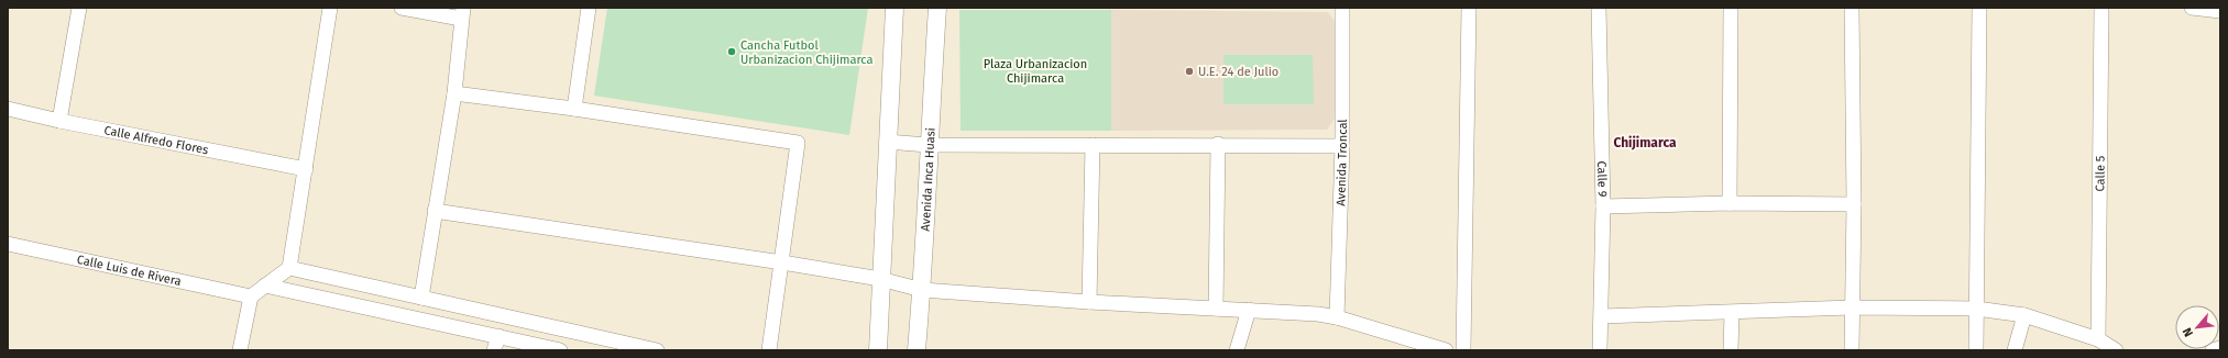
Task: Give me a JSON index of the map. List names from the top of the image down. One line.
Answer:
{"streets":{"street":["Calle Alfredo Flores","Avenida Troncal","Calle 5","Avenida Inca Huasi","Calle 9","Calle Luis de Rivera"]},"districts":["Chijimarca"],"parks":["Plaza Urbanizacion Chijimarca"],"places":["Cancha Futbol Urbanizacion Chijimarca","U.E. 24 de Julio"],"north":"bottom left"}
